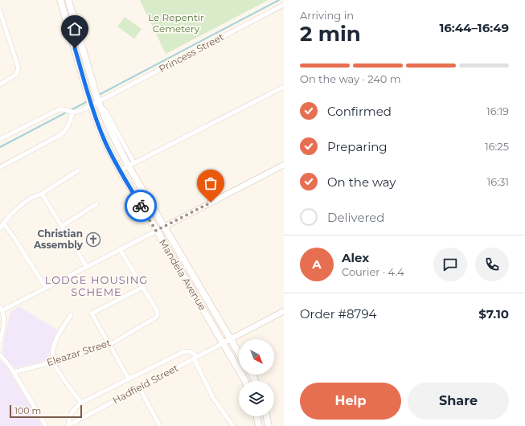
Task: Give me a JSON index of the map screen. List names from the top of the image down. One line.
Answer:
{"streets":{"main road":["Mandela Avenue"],"street":["Princess Street","Eleazar Street","Hadfield Street"]},"crossings":[["Princess Street","Mandela Avenue"],["Mandela Avenue","Hadfield Street"]],"districts":["LODGE HOUSING SCHEME"],"parks":["Le Repentir Cemetery"],"places":{"church":["Christian Assembly"]},"scale_bar":"100 m","north":"bottom right","page":{"heading":["2 min","Arriving in","16:44–16:49"],"panel":["Alex","Courier · 4.4","Order #8794","$7.10"],"bar":"On the way · 240 m","list":[["Confirmed","16:19"],["Preparing","16:25"],["On the way","16:31"],"Delivered"],"round":"A","buttons":["Help","Share"],"scale":"100 m"}}
